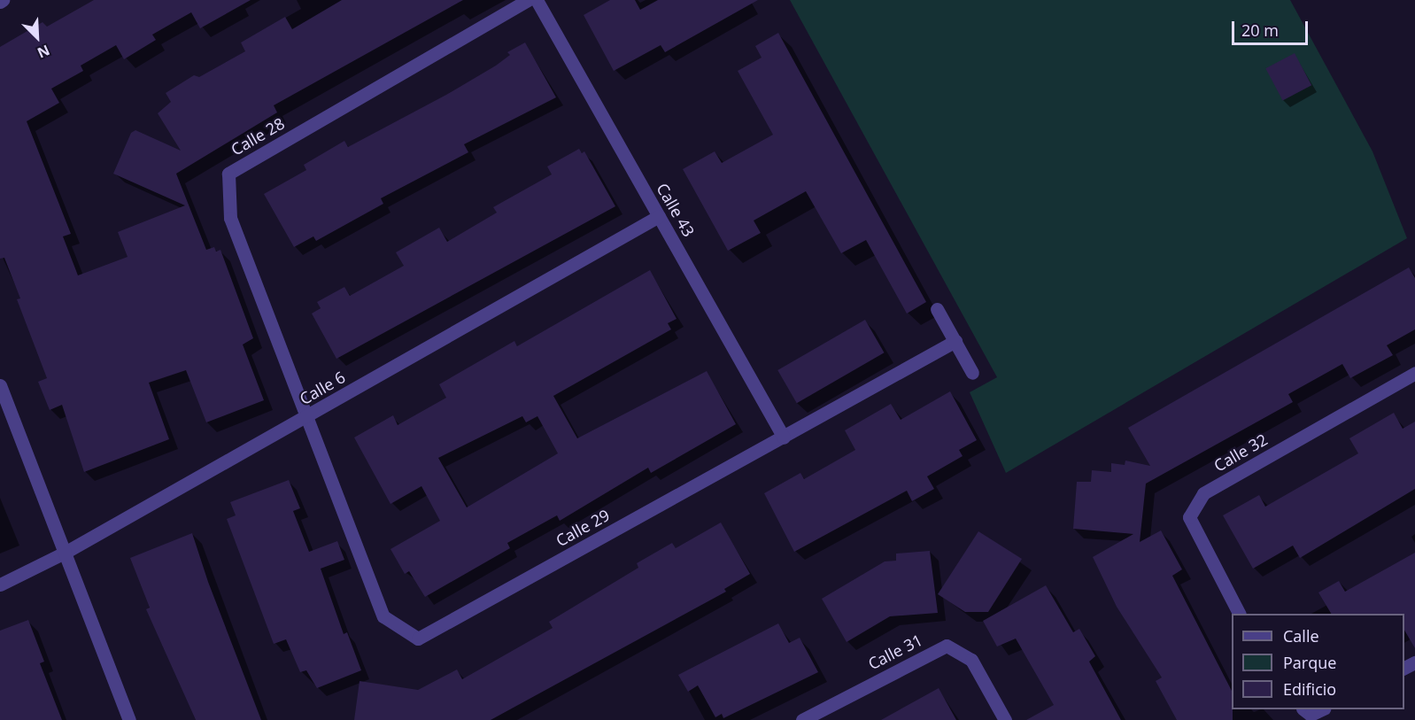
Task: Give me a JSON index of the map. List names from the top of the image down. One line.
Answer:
{"streets":{"street":["Calle 28","Calle 43","Calle 6","Calle 32","Calle 29","Calle 31"]},"crossings":[["Calle 28","Calle 6"],["Calle 28","Calle 29"],["Calle 43","Calle 6"],["Calle 43","Calle 29"],["Calle 6","Calle 29"]],"legend":["Calle","Parque","Edificio"],"scale_bar":"20 m","north":"bottom right"}
